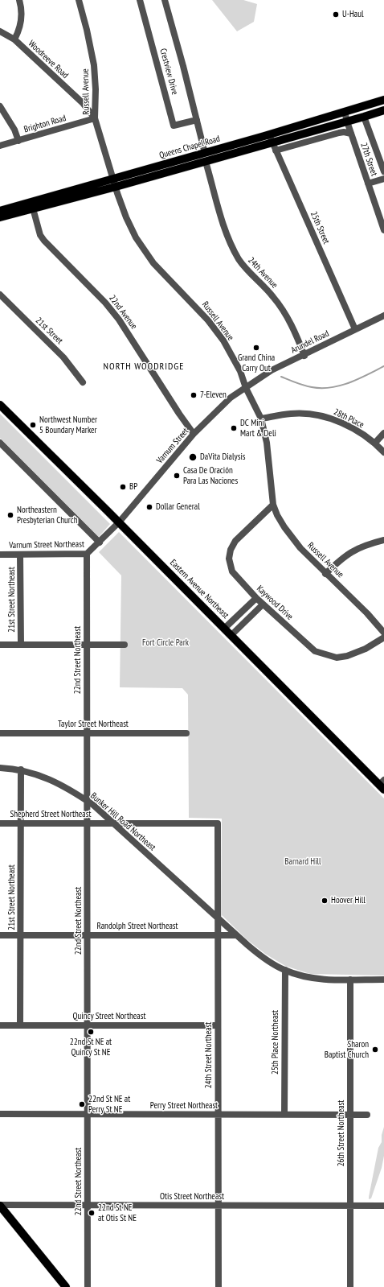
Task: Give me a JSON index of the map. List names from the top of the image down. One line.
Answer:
{"streets":{"main road":["Queens Chapel Road","Eastern Avenue Northeast"],"street":["Woodreeve Road","Crestview Drive","Russell Avenue","Brighton Road","27th Street","25th Street","24th Avenue","22nd Avenue","21st Street","Arundel Road","28th Place","Varnum Street","Varnum Street Northeast","21st Street Northeast","Kaywood Drive","22nd Street Northeast","Taylor Street Northeast","Shepherd Street Northeast","Bunker Hill Road Northeast","Randolph Street Northeast","Quincy Street Northeast","25th Place Northeast","24th Street Northeast","Perry Street Northeast","26th Street Northeast","Otis Street Northeast"]},"crossings":[["Woodreeve Road","Russell Avenue"],["Woodreeve Road","Brighton Road"],["Crestview Drive","Queens Chapel Road"],["Russell Avenue","Brighton Road"],["Russell Avenue","Queens Chapel Road"],["Russell Avenue","Arundel Road"],["Russell Avenue","28th Place"],["Russell Avenue","Varnum Street"],["Russell Avenue","Kaywood Drive"],["Queens Chapel Road","27th Street"],["Queens Chapel Road","25th Street"],["Queens Chapel Road","24th Avenue"],["Queens Chapel Road","22nd Avenue"],["25th Street","Arundel Road"],["24th Avenue","Arundel Road"],["22nd Avenue","Varnum Street"],["Arundel Road","Varnum Street"],["Varnum Street","Varnum Street Northeast"],["Varnum Street","Eastern Avenue Northeast"],["Varnum Street Northeast","Eastern Avenue Northeast"],["Varnum Street Northeast","21st Street Northeast"],["Varnum Street Northeast","22nd Street Northeast"],["21st Street Northeast","Shepherd Street Northeast"],["21st Street Northeast","Bunker Hill Road Northeast"],["21st Street Northeast","Randolph Street Northeast"],["21st Street Northeast","Quincy Street Northeast"],["22nd Street Northeast","Taylor Street Northeast"],["22nd Street Northeast","Shepherd Street Northeast"],["22nd Street Northeast","Bunker Hill Road Northeast"],["22nd Street Northeast","Randolph Street Northeast"],["22nd Street Northeast","Quincy Street Northeast"],["22nd Street Northeast","Perry Street Northeast"],["22nd Street Northeast","Otis Street Northeast"],["Shepherd Street Northeast","Bunker Hill Road Northeast"],["Shepherd Street Northeast","24th Street Northeast"],["Bunker Hill Road Northeast","24th Street Northeast"],["Randolph Street Northeast","24th Street Northeast"],["Quincy Street Northeast","24th Street Northeast"],["25th Place Northeast","Perry Street Northeast"],["24th Street Northeast","Perry Street Northeast"],["24th Street Northeast","Otis Street Northeast"],["Perry Street Northeast","26th Street Northeast"],["26th Street Northeast","Otis Street Northeast"]],"districts":["NORTH WOODRIDGE"],"parks":["Fort Circle Park","Barnard Hill"],"places":["U-Haul","Grand China Carry Out","7-Eleven","Northwest Number 5 Boundary Marker","DC Mini Mart & Deli","DaVita Dialysis","Casa De Oración Para Las Naciones","BP","Dollar General","Northeastern Presbyterian Church","Hoover Hill","22nd St NE at Quincy St NE","Sharon Baptist Church","22nd St NE at Perry St NE","22nd St NE at Otis St NE"]}
